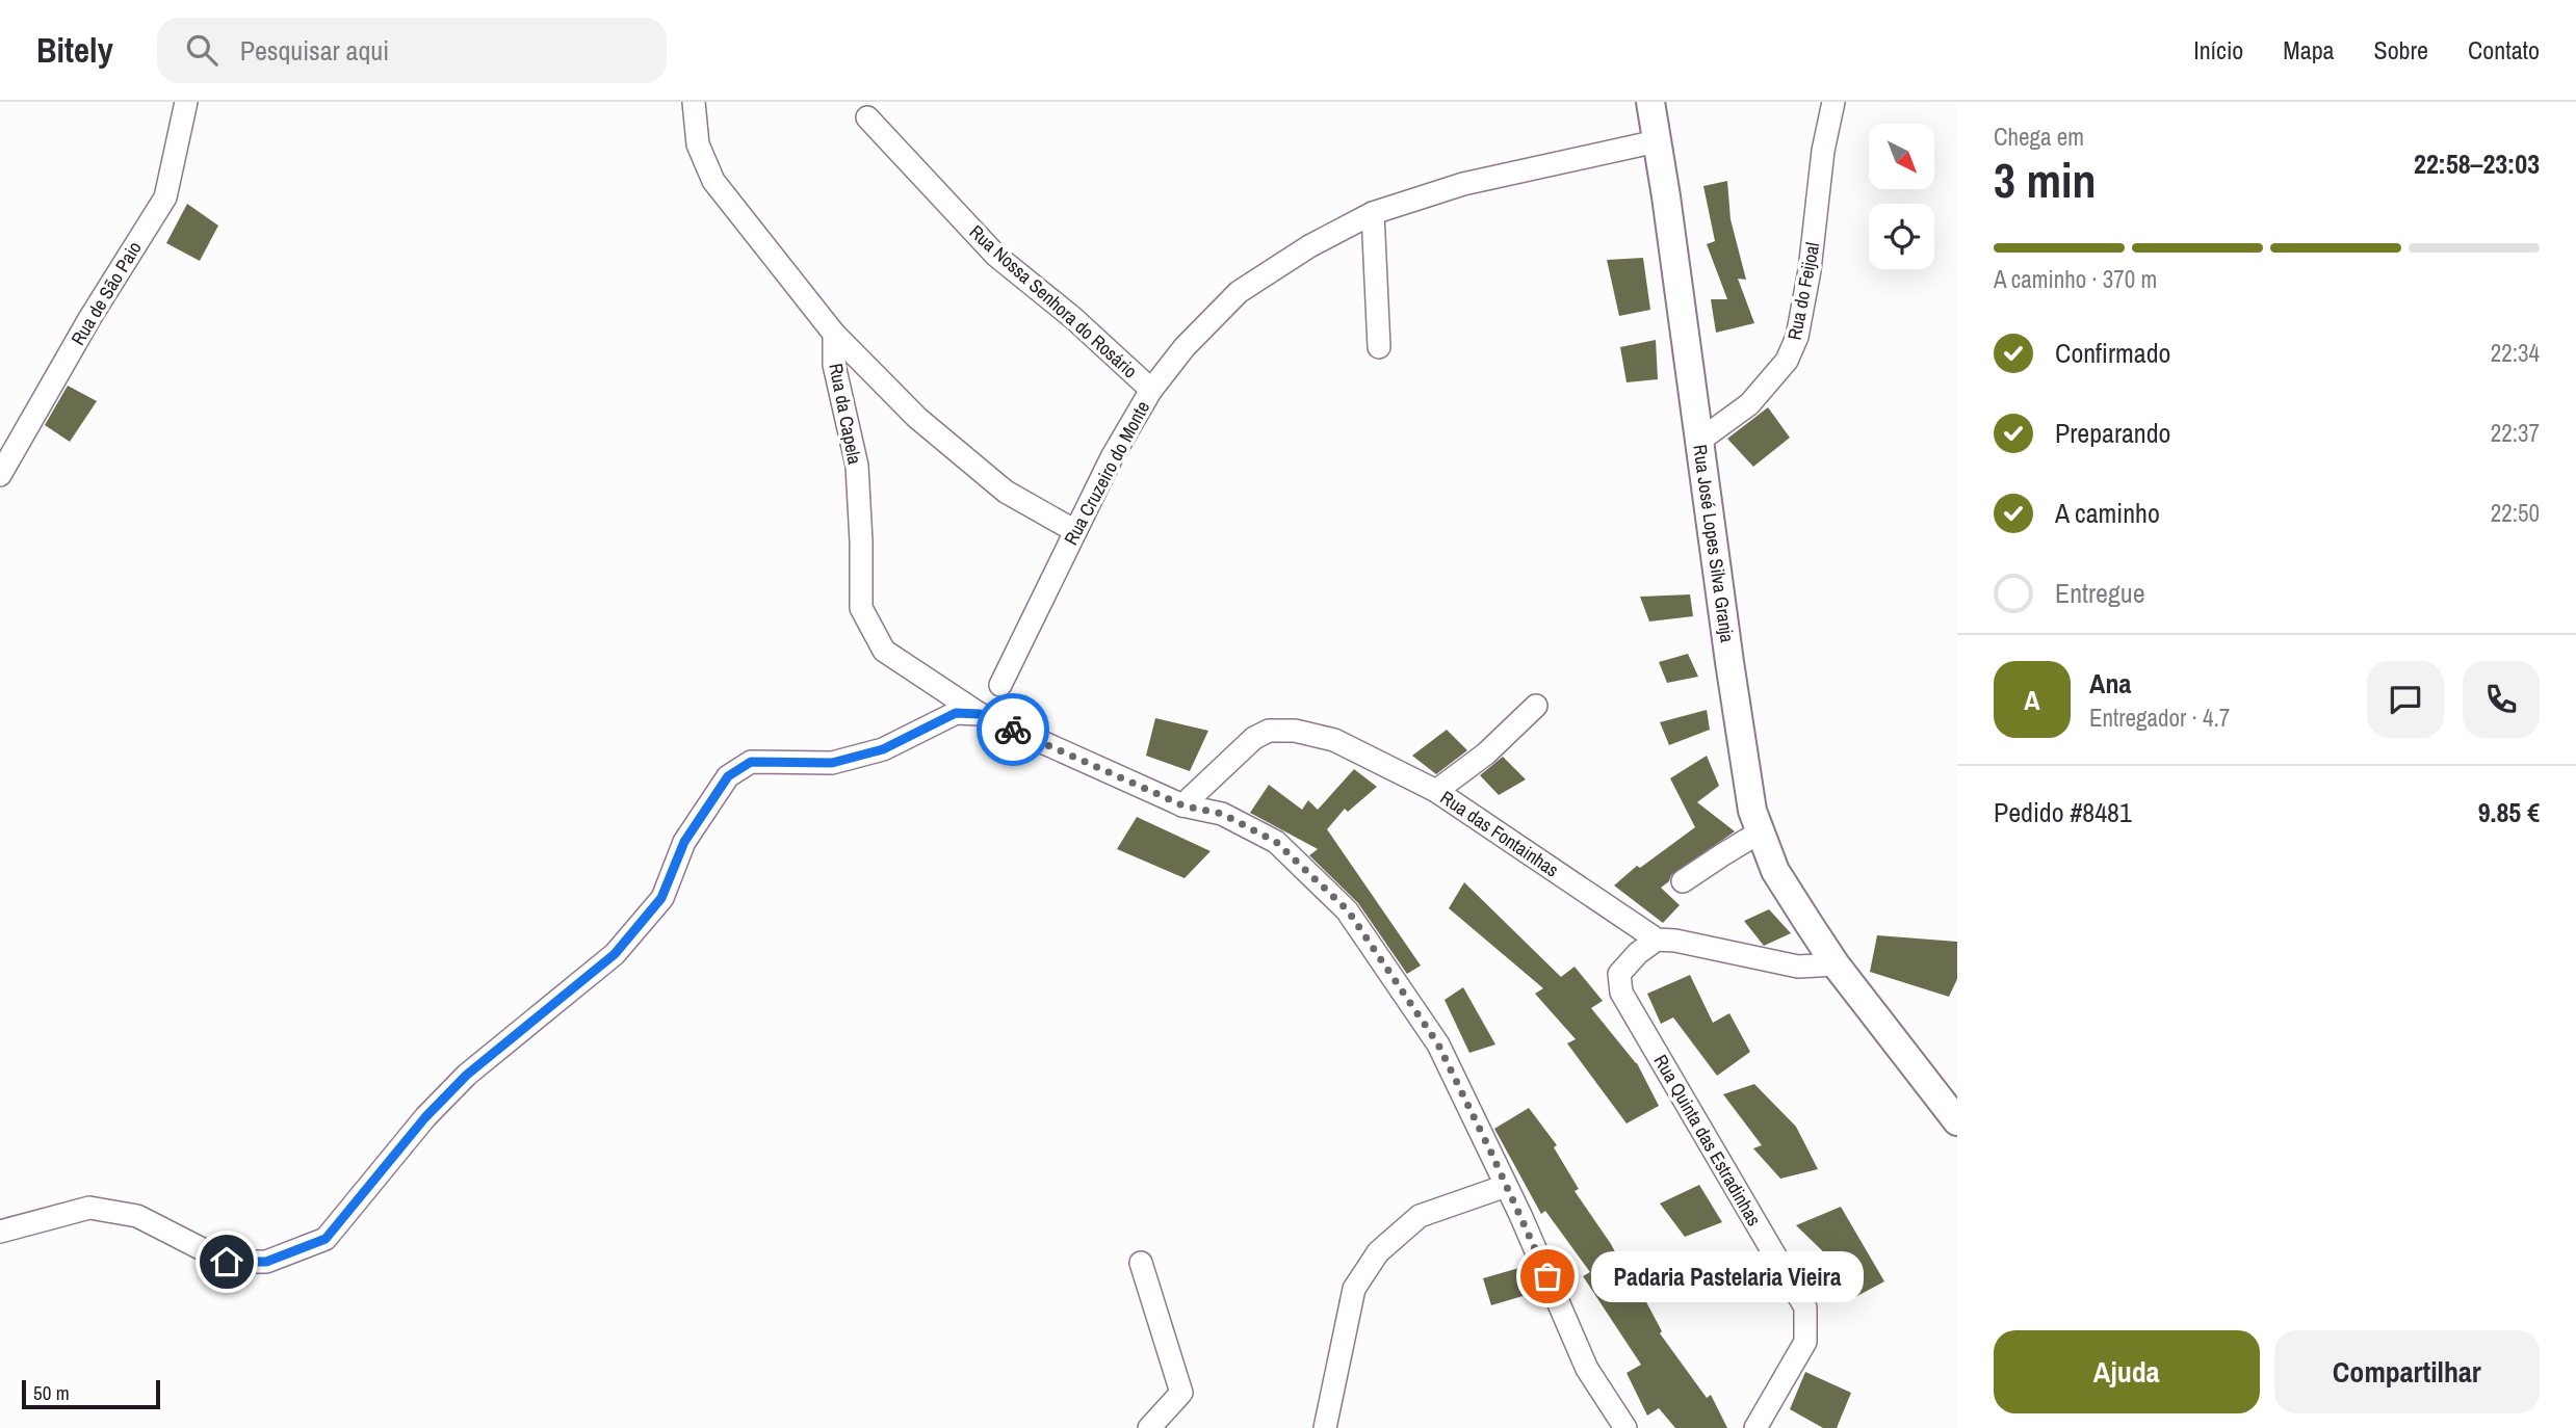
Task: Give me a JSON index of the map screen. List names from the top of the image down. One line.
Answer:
{"streets":{"main road":["Rua José Lopes Silva Granja"],"street":["Rua do Feijoal","Rua de São Paio","Rua Nossa Senhora do Rosário","Rua da Capela","Rua Cruzeiro do Monte","Rua das Fontainhas","Rua Quinta das Estradinhas"]},"crossings":[["Rua do Feijoal","Rua José Lopes Silva Granja"],["Rua Nossa Senhora do Rosário","Rua Cruzeiro do Monte"],["Rua da Capela","Rua das Fontainhas"],["Rua Cruzeiro do Monte","Rua José Lopes Silva Granja"],["Rua José Lopes Silva Granja","Rua das Fontainhas"],["Rua das Fontainhas","Rua Quinta das Estradinhas"]],"places":["Padaria Pastelaria Vieira"],"scale_bar":"50 m","north":"bottom right","page":{"header":"Bitely","search":"Pesquisar aqui","nav":["Início","Mapa","Sobre","Contato"],"heading":["3 min","Chega em","22:58–23:03"],"panel":["Ana","Entregador · 4.7","Pedido #8481","9.85 €"],"bar":"A caminho · 370 m","list":[["Confirmado","22:34"],["Preparando","22:37"],["A caminho","22:50"],"Entregue"],"round":"A","bubble":"Padaria Pastelaria Vieira","buttons":["Ajuda","Compartilhar"],"scale":"50 m"}}
